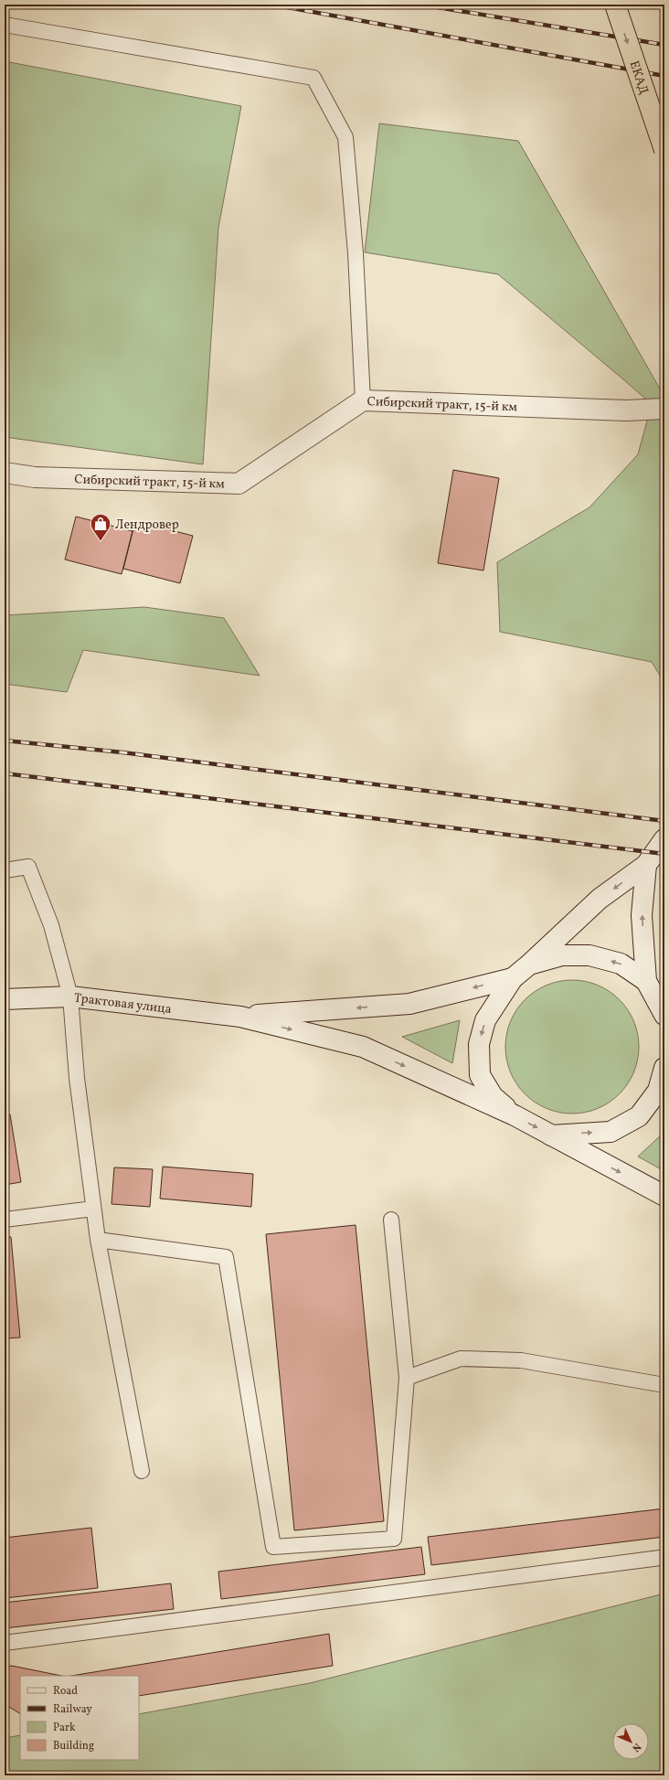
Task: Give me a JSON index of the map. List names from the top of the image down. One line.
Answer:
{"streets":{"highway":["ЕКАД"],"main road":["Сибирский тракт, 15-й км","Трактовая улица"]},"one_way":["ЕКАД"],"places":{"shop":["Лендровер"]},"legend":["Road","Railway","Park","Building"],"north":"bottom right"}
